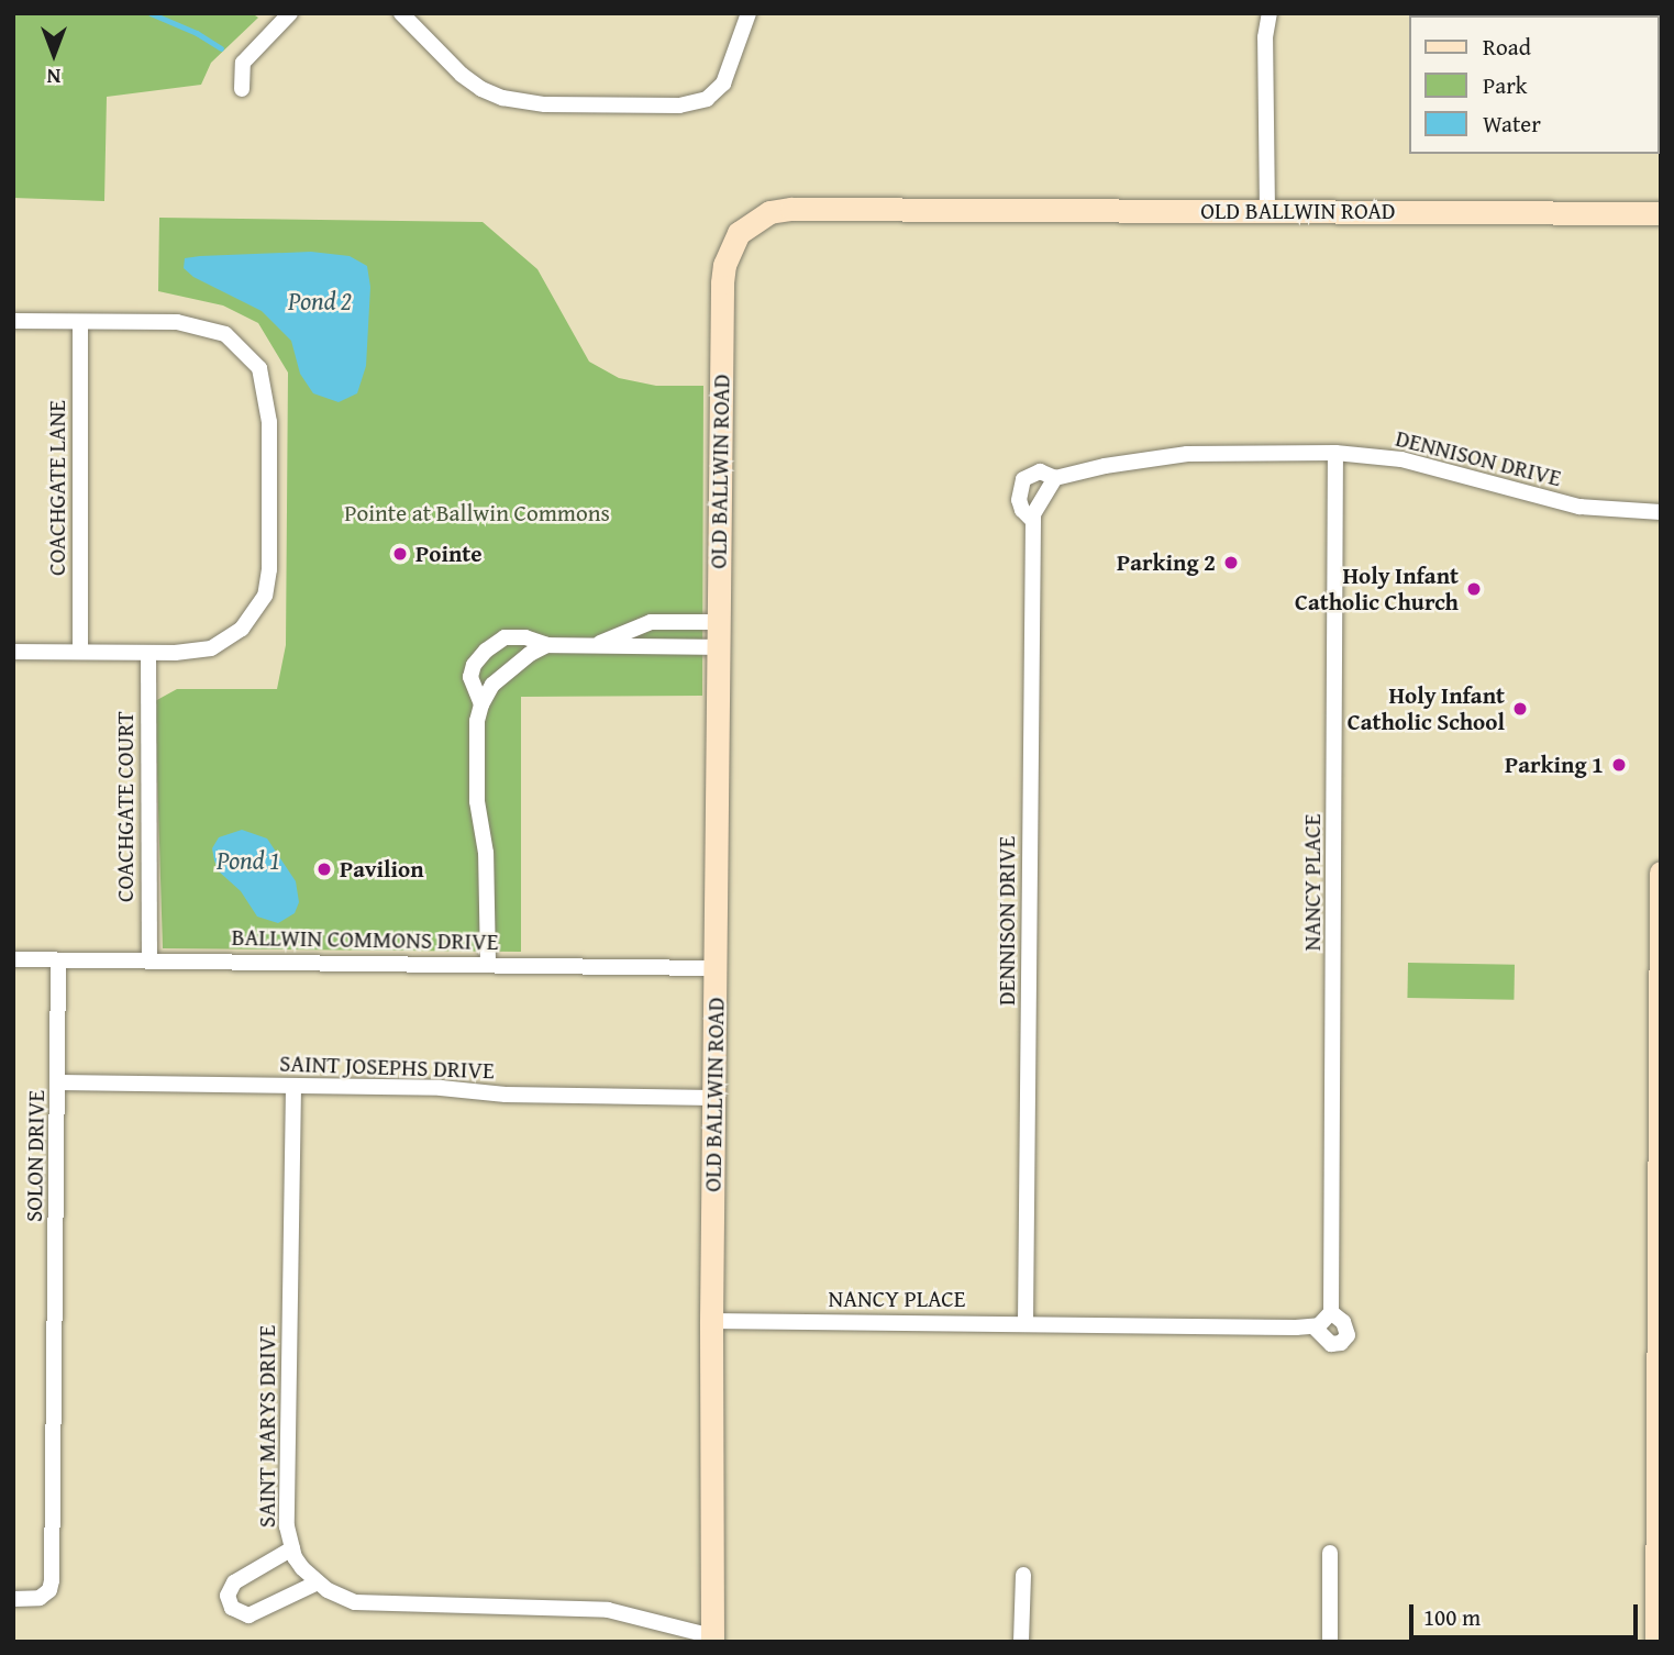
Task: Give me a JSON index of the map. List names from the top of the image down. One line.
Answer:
{"streets":{"street":["OLD BALLWIN ROAD","DENNISON DRIVE","COACHGATE LANE","COACHGATE COURT","NANCY PLACE","BALLWIN COMMONS DRIVE","SAINT JOSEPHS DRIVE","SOLON DRIVE","SAINT MARYS DRIVE"]},"crossings":[["OLD BALLWIN ROAD","NANCY PLACE"],["OLD BALLWIN ROAD","BALLWIN COMMONS DRIVE"],["OLD BALLWIN ROAD","SAINT JOSEPHS DRIVE"],["OLD BALLWIN ROAD","SAINT MARYS DRIVE"],["DENNISON DRIVE","NANCY PLACE"],["COACHGATE COURT","BALLWIN COMMONS DRIVE"],["BALLWIN COMMONS DRIVE","SOLON DRIVE"],["SAINT JOSEPHS DRIVE","SOLON DRIVE"],["SAINT JOSEPHS DRIVE","SAINT MARYS DRIVE"]],"water":["Pond 2","Pond 1"],"parks":["Pointe at Ballwin Commons"],"places":["Pointe","Parking 2","Holy Infant Catholic Church","Holy Infant Catholic School","Parking 1","Pavilion"],"legend":["Road","Park","Water"],"scale_bar":"100 m","north":"bottom"}
